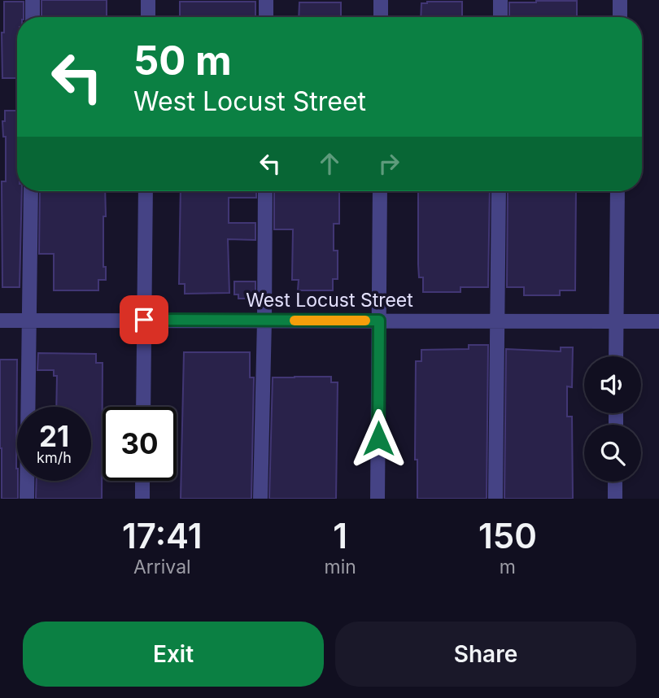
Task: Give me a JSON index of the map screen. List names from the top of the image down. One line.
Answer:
{"streets":{"street":["West Locust Street"]},"page":{"turn":["50 m","West Locust Street"],"speed":"21 km/h","limit":"30","eta":["17:41","Arrival","1","min","150","m"],"buttons":["Exit","Share"]}}
